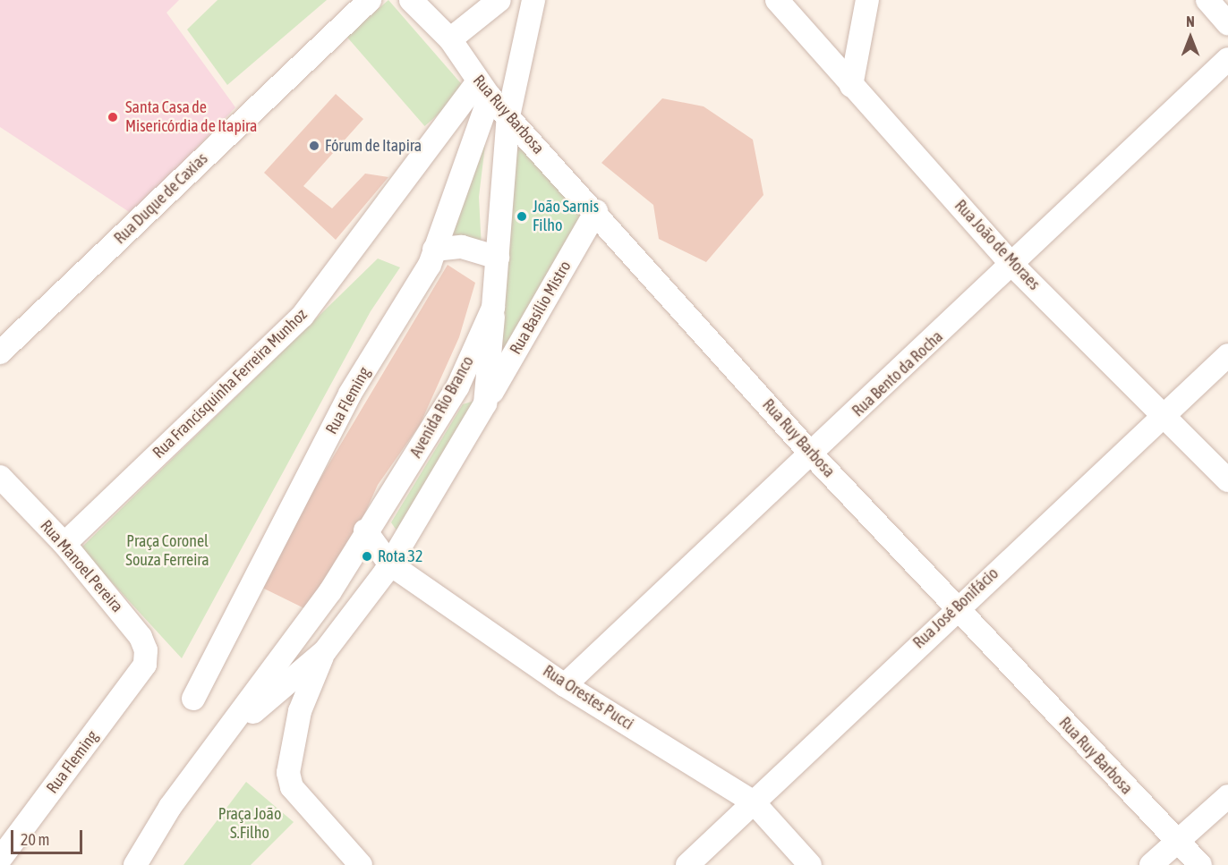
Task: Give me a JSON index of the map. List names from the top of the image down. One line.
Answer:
{"streets":{"street":["Rua Ruy Barbosa","Rua Duque de Caxias","Rua João de Moraes","Rua Basílio Mistro","Rua Bento da Rocha","Rua Francisquinha Ferreira Munhoz","Rua Fleming","Avenida Rio Branco","Rua Manoel Pereira","Rua José Bonifácio","Rua Orestes Pucci"]},"crossings":[["Rua Ruy Barbosa","Rua Basílio Mistro"],["Rua Ruy Barbosa","Rua Bento da Rocha"],["Rua Ruy Barbosa","Rua Francisquinha Ferreira Munhoz"],["Rua Ruy Barbosa","Rua Fleming"],["Rua Ruy Barbosa","Avenida Rio Branco"],["Rua Ruy Barbosa","Rua José Bonifácio"],["Rua João de Moraes","Rua Bento da Rocha"],["Rua João de Moraes","Rua José Bonifácio"],["Rua Basílio Mistro","Rua Orestes Pucci"],["Rua Bento da Rocha","Rua Orestes Pucci"],["Rua Francisquinha Ferreira Munhoz","Rua Fleming"],["Rua Francisquinha Ferreira Munhoz","Rua Manoel Pereira"],["Rua Fleming","Rua Manoel Pereira"],["Avenida Rio Branco","Rua Orestes Pucci"],["Rua José Bonifácio","Rua Orestes Pucci"]],"parks":["Praça Coronel Souza Ferreira","Praça João S.Filho"],"places":["Santa Casa de Misericórdia de Itapira","Fórum de Itapira","João Sarnis Filho","Rota 32"],"scale_bar":"20 m","north":"top"}
